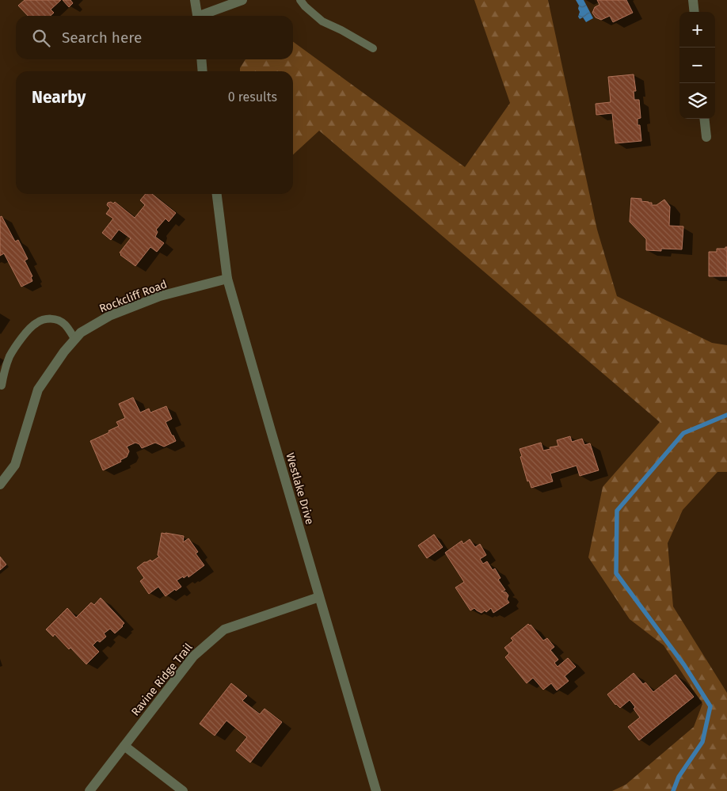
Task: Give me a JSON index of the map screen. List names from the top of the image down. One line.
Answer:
{"streets":{"street":["Rockcliff Road","Westlake Drive","Ravine Ridge Trail"]},"crossings":[["Rockcliff Road","Westlake Drive"],["Westlake Drive","Ravine Ridge Trail"]],"page":{"map_buttons":["+","−"],"search":"Search here","heading":["Nearby","0 results"]}}
